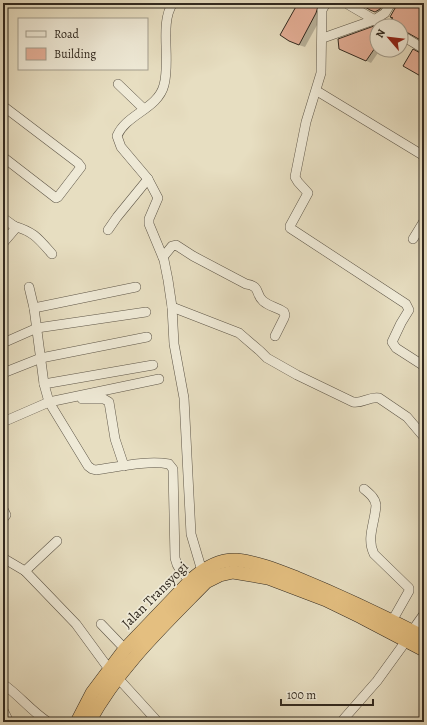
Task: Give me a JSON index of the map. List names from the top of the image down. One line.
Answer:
{"streets":{"highway":["Jalan Transyogi"]},"legend":["Road","Building"],"scale_bar":"100 m","north":"top left"}
